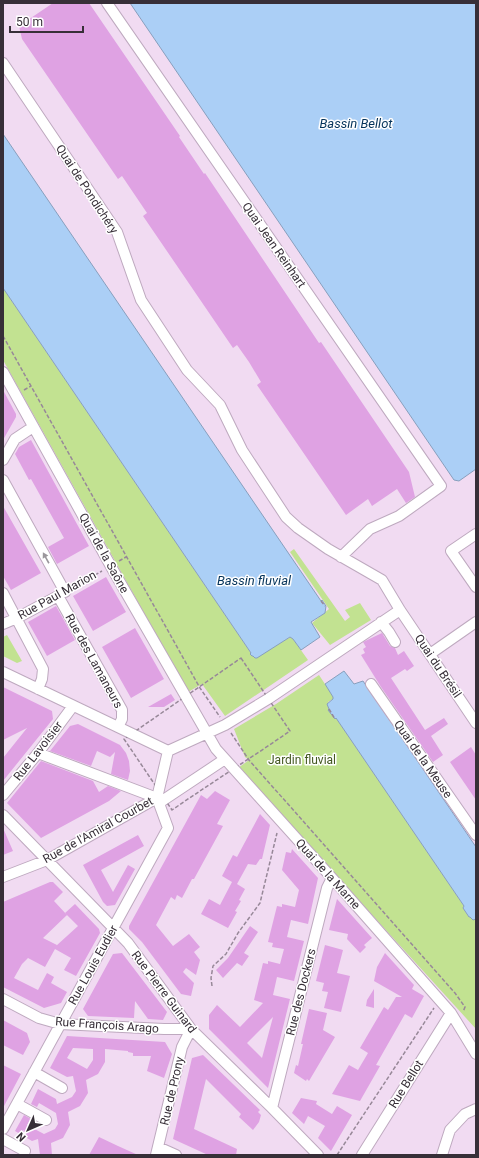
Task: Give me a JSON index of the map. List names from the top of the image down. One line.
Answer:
{"streets":{"street":["Quai de Pondichéry","Quai Jean Reinhart","Quai de la Saône","Rue Paul Marion","Rue des Lamaneurs","Quai du Brésil","Rue Lavoisier","Quai de la Meuse","Rue de l'Amiral Courbet","Quai de la Marne","Rue Louis Eudier","Rue Pierre Guinard","Rue des Dockers","Rue François Arago","Rue Bellot","Rue de Prony"]},"crossings":[["Quai de Pondichéry","Quai Jean Reinhart"],["Quai de Pondichéry","Quai du Brésil"],["Quai de la Saône","Rue Paul Marion"],["Quai de la Saône","Quai de la Marne"],["Rue Paul Marion","Rue des Lamaneurs"],["Rue de l'Amiral Courbet","Rue Louis Eudier"],["Rue de l'Amiral Courbet","Rue Pierre Guinard"],["Quai de la Marne","Rue des Dockers"],["Quai de la Marne","Rue Bellot"],["Rue Louis Eudier","Rue Pierre Guinard"],["Rue Louis Eudier","Rue François Arago"],["Rue Pierre Guinard","Rue des Dockers"],["Rue Pierre Guinard","Rue François Arago"],["Rue Pierre Guinard","Rue de Prony"],["Rue François Arago","Rue de Prony"]],"one_way":["Rue des Lamaneurs"],"water":["Bassin Bellot","Bassin fluvial"],"parks":["Jardin fluvial"],"scale_bar":"50 m","north":"bottom left"}
